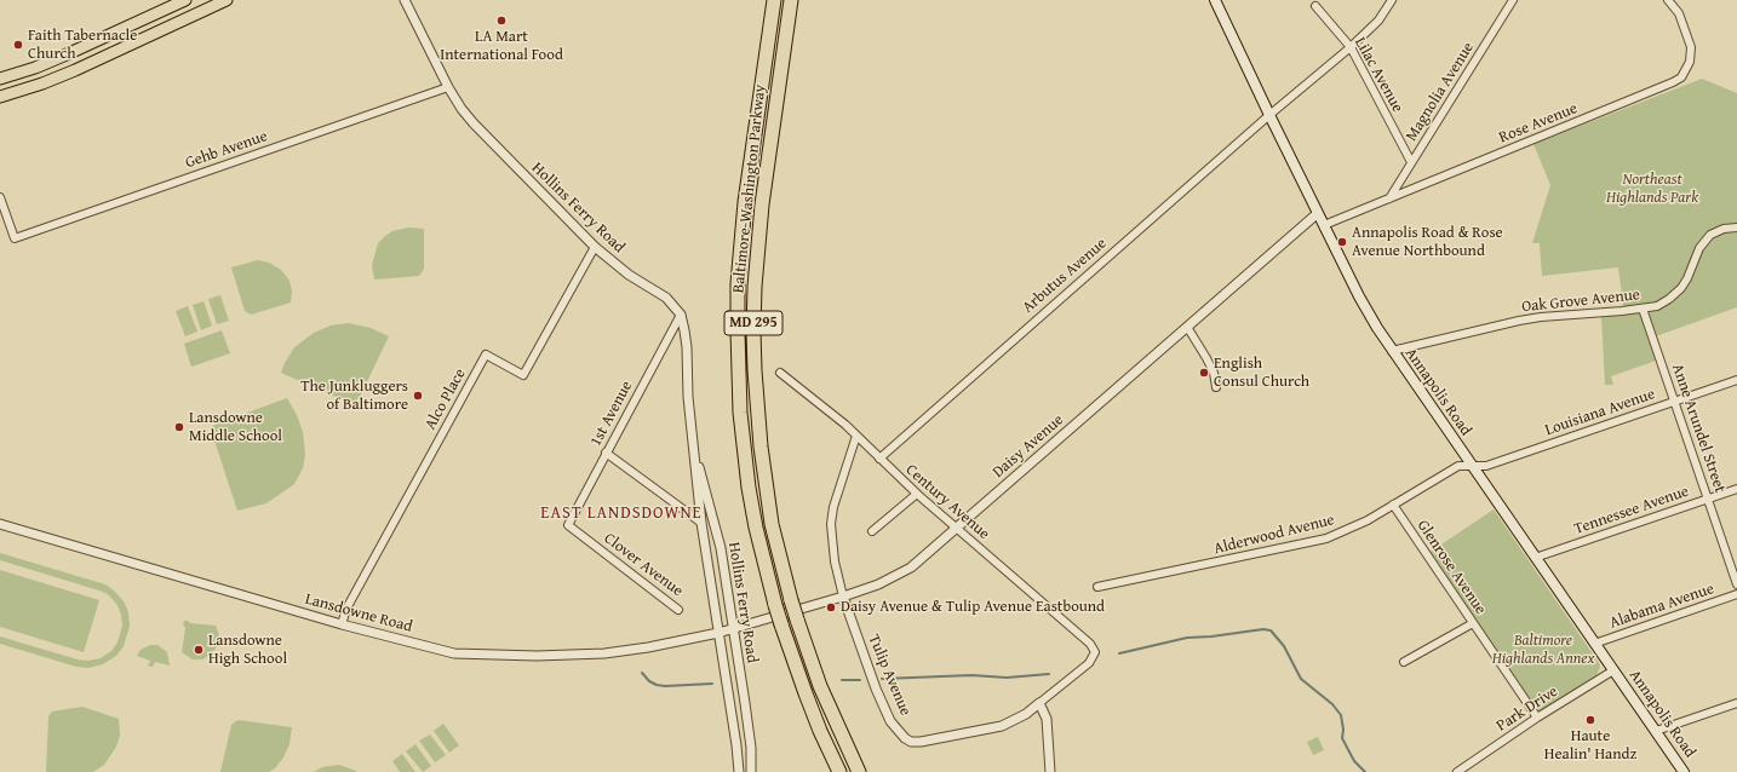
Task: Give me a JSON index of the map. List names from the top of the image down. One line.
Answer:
{"streets":{"highway":["Baltimore-Washington Parkway","MD 295"],"main road":["Annapolis Road"],"street":["Lilac Avenue","Magnolia Avenue","Rose Avenue","Gehb Avenue","Hollins Ferry Road","Arbutus Avenue","Oak Grove Avenue","Alco Place","Louisiana Avenue","1st Avenue","Anne Arundel Street","Daisy Avenue","Century Avenue","Tennessee Avenue","Alderwood Avenue","Clover Avenue","Glenrose Avenue","Alabama Avenue","Lansdowne Road","Tulip Avenue","Park Drive"]},"crossings":[["Lilac Avenue","Magnolia Avenue"],["Lilac Avenue","Arbutus Avenue"],["Magnolia Avenue","Rose Avenue"],["Rose Avenue","Annapolis Road"],["Gehb Avenue","Hollins Ferry Road"],["Hollins Ferry Road","Alco Place"],["Hollins Ferry Road","1st Avenue"],["Hollins Ferry Road","Daisy Avenue"],["Hollins Ferry Road","Lansdowne Road"],["Arbutus Avenue","Annapolis Road"],["Arbutus Avenue","Century Avenue"],["Oak Grove Avenue","Annapolis Road"],["Oak Grove Avenue","Anne Arundel Street"],["Annapolis Road","Louisiana Avenue"],["Annapolis Road","Daisy Avenue"],["Annapolis Road","Tennessee Avenue"],["Annapolis Road","Alderwood Avenue"],["Annapolis Road","Alabama Avenue"],["Annapolis Road","Park Drive"],["Alco Place","Lansdowne Road"],["Louisiana Avenue","Anne Arundel Street"],["Louisiana Avenue","Alderwood Avenue"],["1st Avenue","Clover Avenue"],["Anne Arundel Street","Tennessee Avenue"],["Daisy Avenue","Century Avenue"],["Daisy Avenue","Lansdowne Road"],["Daisy Avenue","Tulip Avenue"],["Century Avenue","Tulip Avenue"],["Alderwood Avenue","Glenrose Avenue"],["Glenrose Avenue","Park Drive"]],"districts":["EAST LANDSDOWNE"],"parks":["Northeast Highlands Park","Baltimore Highlands Annex"],"places":["LA Mart International Food","Faith Tabernacle Church","Annapolis Road & Rose Avenue Northbound","English Consul Church","The Junkluggers of Baltimore","Lansdowne Middle School","Daisy Avenue & Tulip Avenue Eastbound","Lansdowne High School","Haute Healin' Handz"]}
